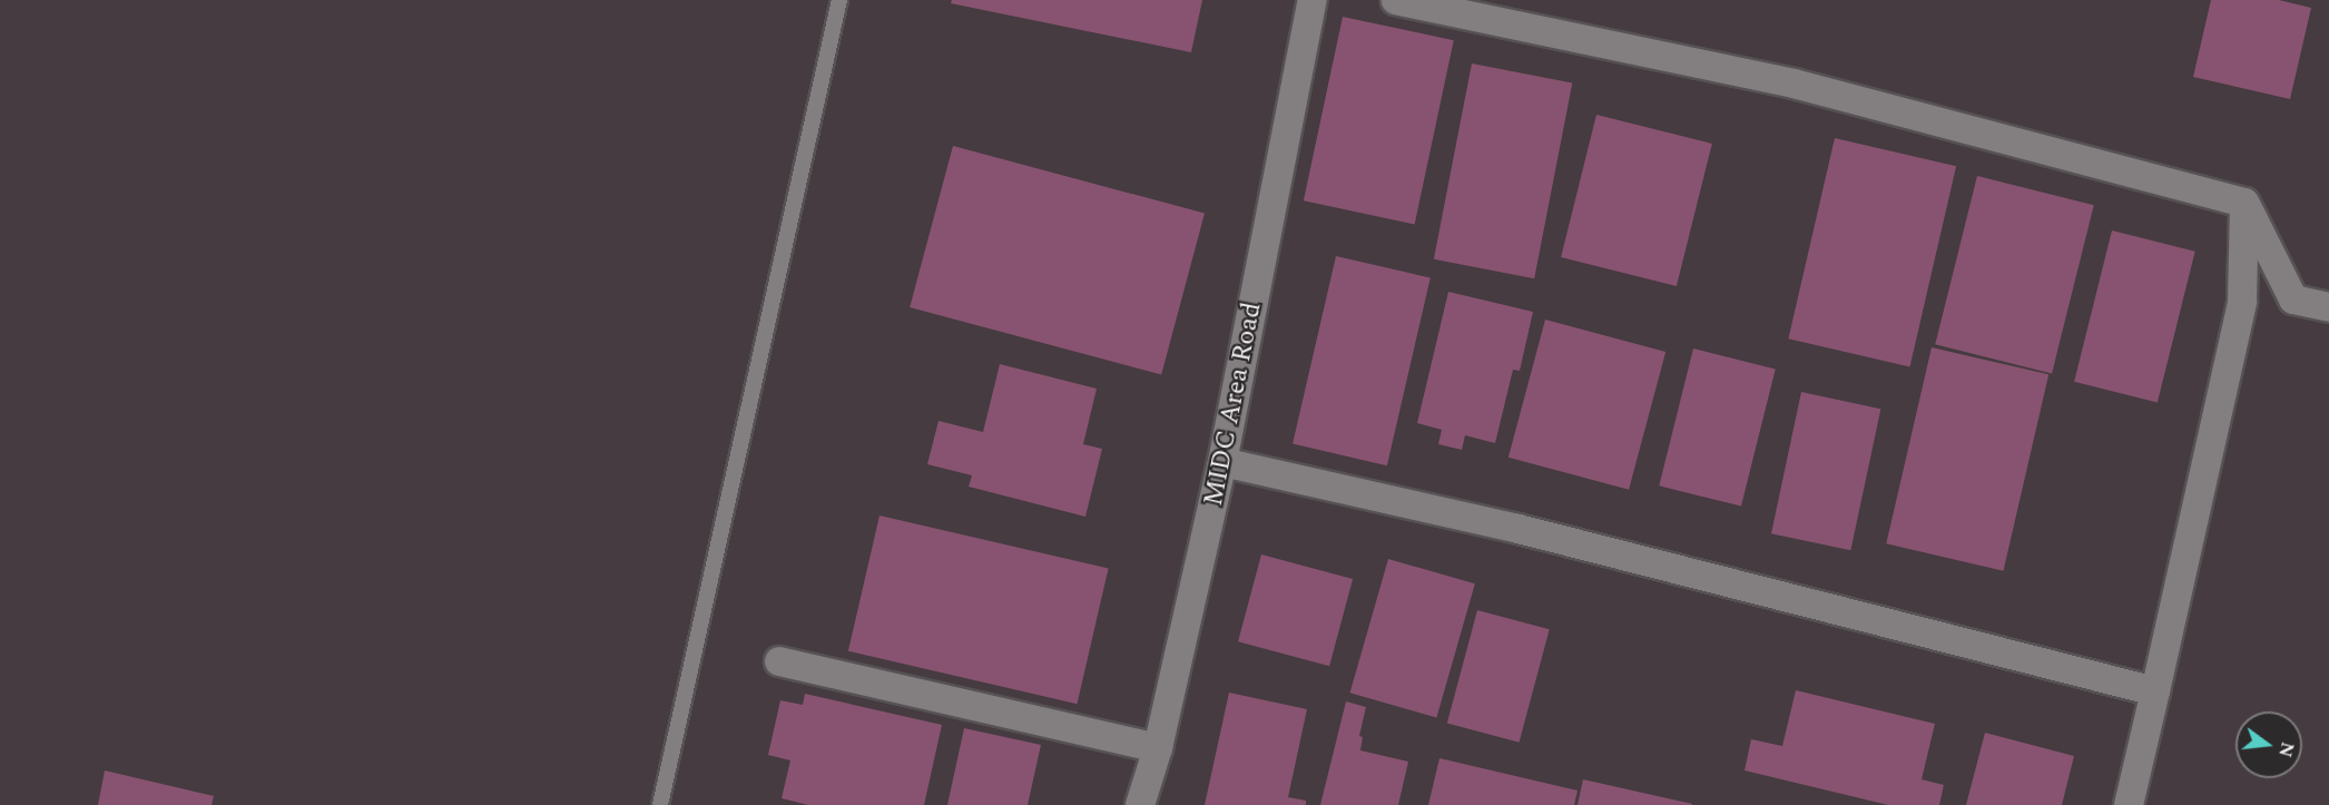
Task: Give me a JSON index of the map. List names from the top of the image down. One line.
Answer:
{"streets":{"street":["MIDC Area Road"]},"north":"right"}
